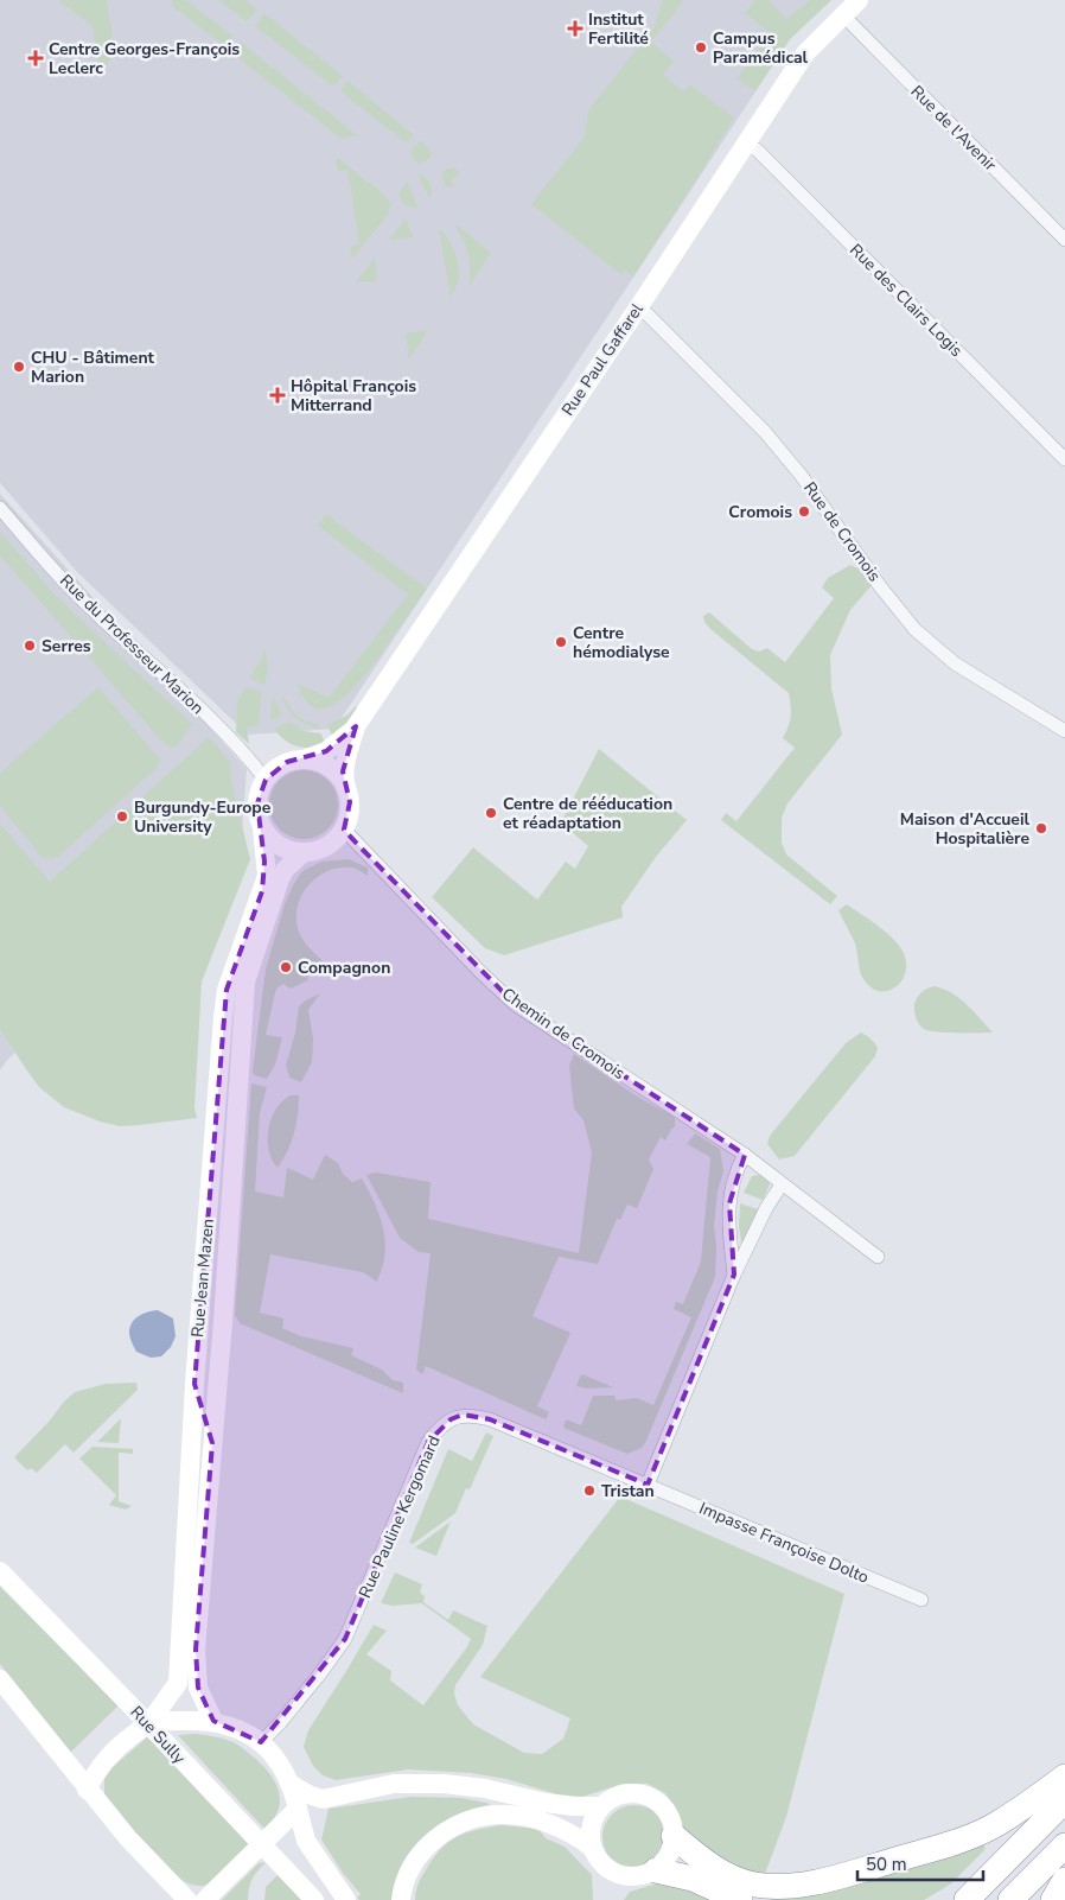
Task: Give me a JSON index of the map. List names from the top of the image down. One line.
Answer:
{"streets":{"street":["Rue de l'Avenir","Rue des Clairs Logis","Rue Paul Gaffarel","Rue de Cromois","Rue du Professeur Marion","Chemin de Cromois","Rue Jean Mazen","Rue Pauline Kergomard","Impasse Françoise Dolto","Rue Sully"]},"crossings":[["Rue de l'Avenir","Rue Paul Gaffarel"],["Rue des Clairs Logis","Rue Paul Gaffarel"],["Rue Paul Gaffarel","Rue de Cromois"],["Rue du Professeur Marion","Chemin de Cromois"],["Rue du Professeur Marion","Rue Jean Mazen"],["Chemin de Cromois","Rue Jean Mazen"],["Rue Jean Mazen","Rue Sully"],["Rue Pauline Kergomard","Impasse Françoise Dolto"]],"places":{"health":["Institut Fertilité","Centre Georges-François Leclerc","Hôpital François Mitterrand"],"other":["Campus Paramédical","CHU - Bâtiment Marion","Cromois","Centre hémodialyse","Serres","Centre de rééducation et réadaptation","Burgundy-Europe University","Maison d'Accueil Hospitalière","Compagnon","Tristan"]},"scale_bar":"50 m"}
